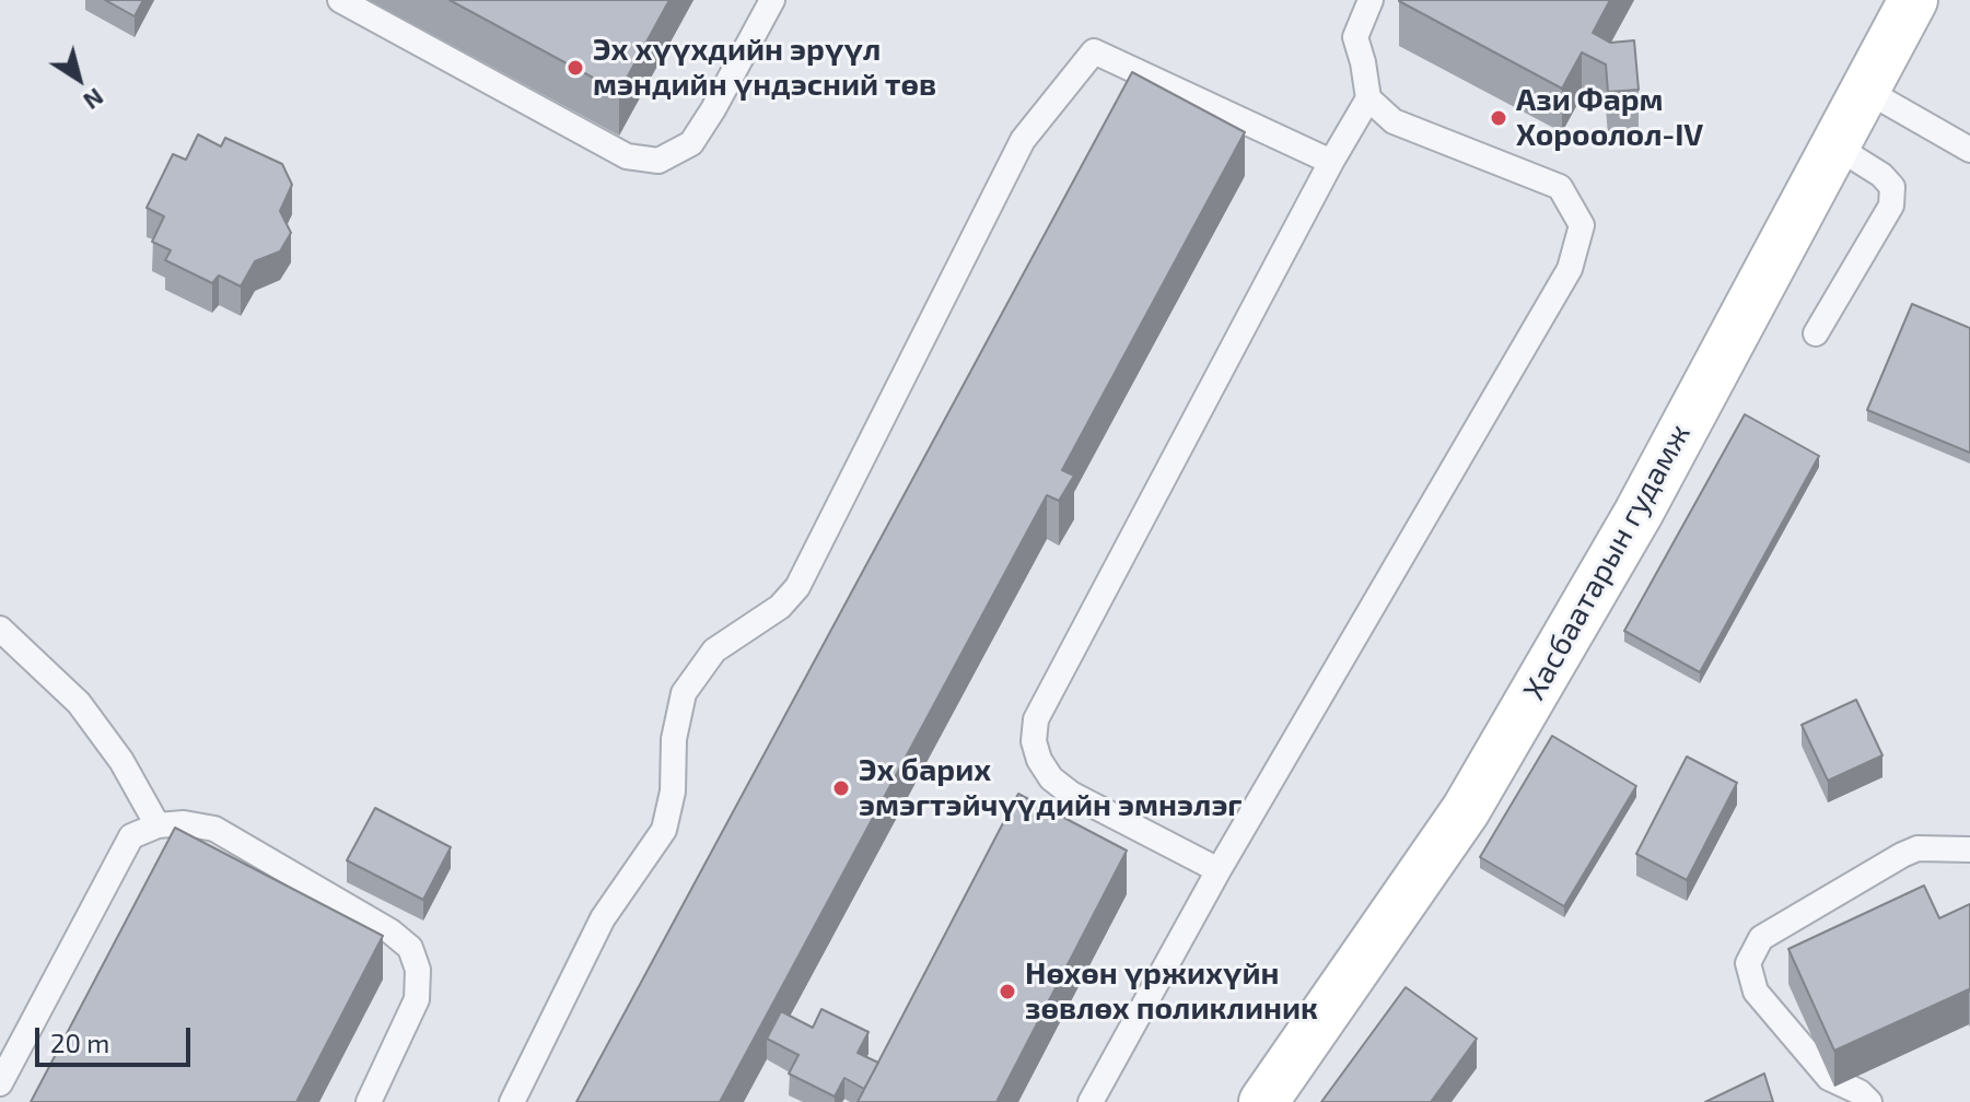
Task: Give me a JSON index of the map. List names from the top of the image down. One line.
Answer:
{"streets":{"street":["Хасбаатарын гудамж"]},"places":["Эх хүүхдийн эрүүл мэндийн үндэсний төв","Ази Фарм Хороолол-IV","Эх барих эмэгтэйчүүдийн эмнэлэг","Нөхөн үржихүйн зөвлөх поликлиник"],"scale_bar":"20 m","north":"bottom right"}
